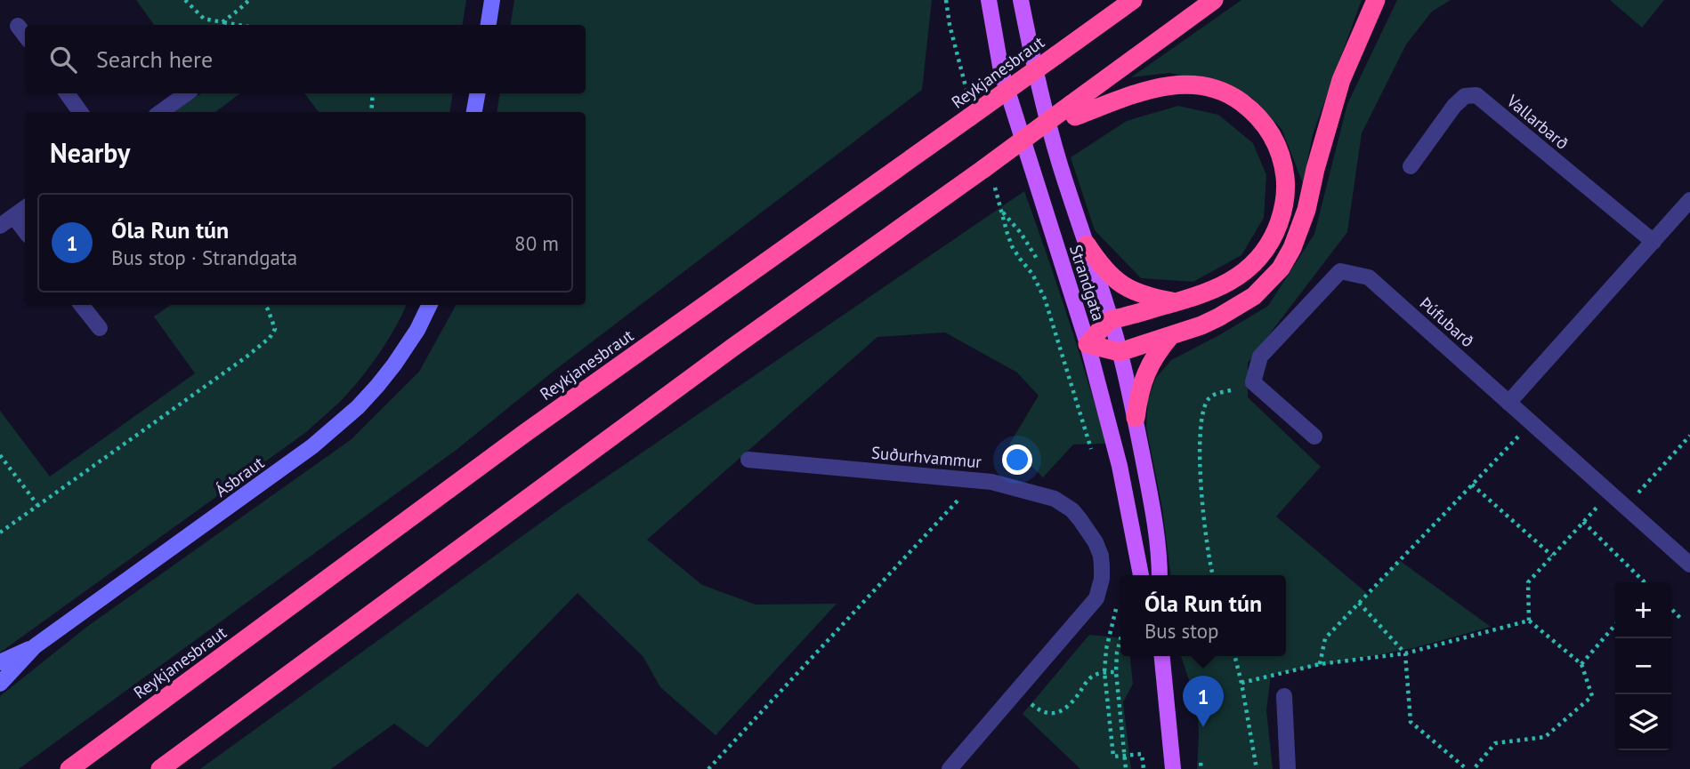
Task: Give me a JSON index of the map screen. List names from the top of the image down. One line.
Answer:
{"streets":{"highway":["Reykjanesbraut"],"main road":["Strandgata"],"street":["Vallarbarð","Þúfubarð","Suðurhvammur","Ásbraut"]},"page":{"search":"Search here","heading":"Nearby","list":[{"mark":"1","name":"Óla Run tún","note":"Bus stop · Strandgata","value":"80 m"}],"popup":["Óla Run tún","Bus stop"],"map_buttons":["+","−"],"pins":"1"}}
